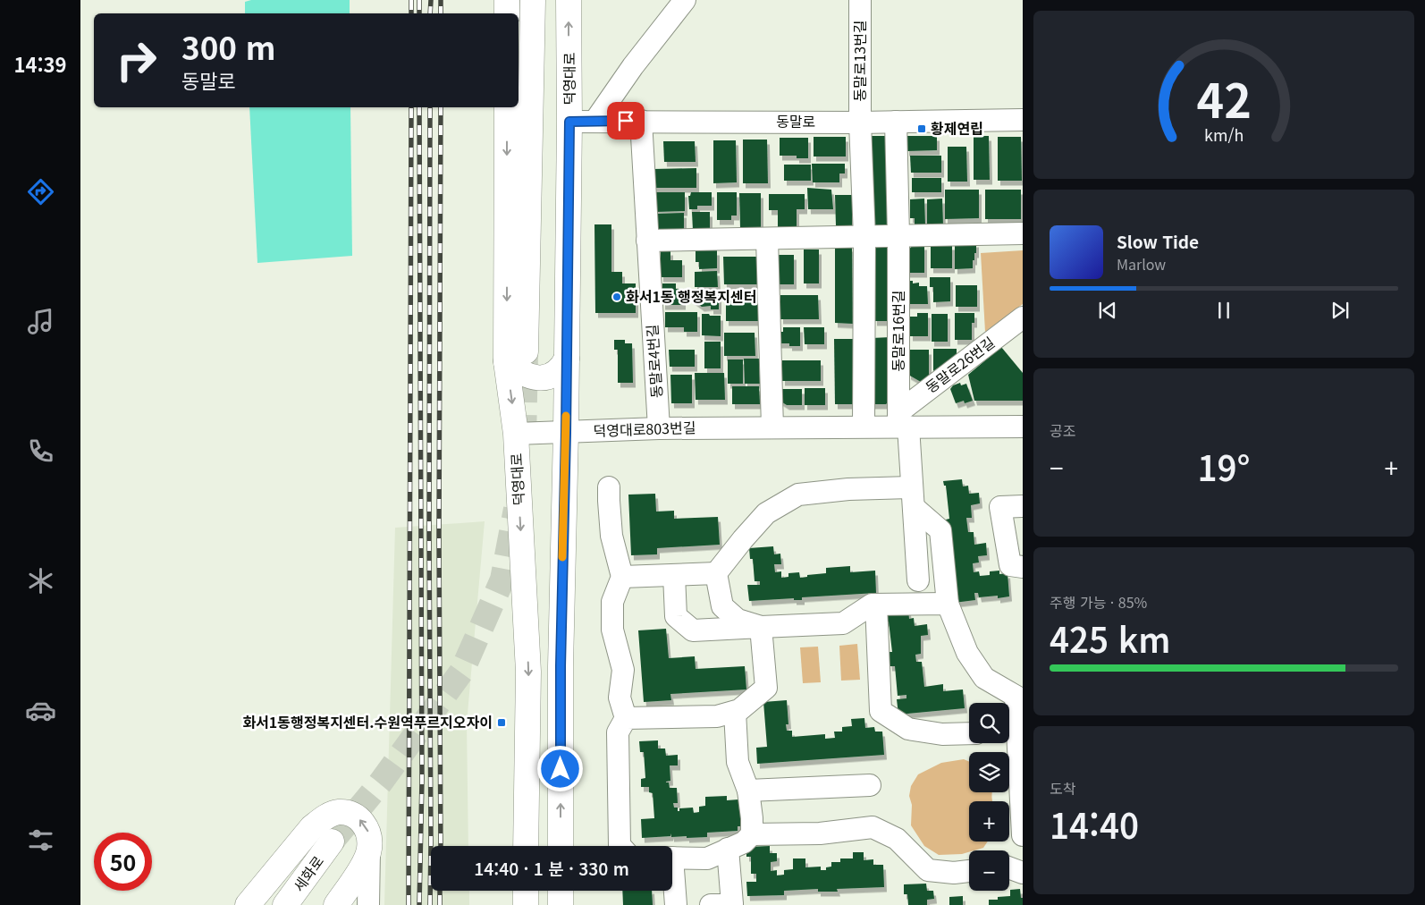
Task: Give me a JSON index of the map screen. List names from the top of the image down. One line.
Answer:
{"streets":{"main road":["덕영대로","세화로"],"street":["동말로13번길","동말로","동말로16번길","동말로4번길","동말로26번길","덕영대로803번길"]},"crossings":[["동말로13번길","동말로"],["동말로13번길","덕영대로803번길"],["덕영대로","동말로"],["덕영대로","덕영대로803번길"],["동말로","동말로16번길"],["동말로","동말로4번길"],["동말로16번길","동말로26번길"],["동말로16번길","덕영대로803번길"],["동말로4번길","덕영대로803번길"],["동말로26번길","덕영대로803번길"]],"places":{"transit":["황제연립","화서1동행정복지센터.수원역푸르지오자이"],"other":["화서1동 행정복지센터"]},"page":{"tabs":"14:39","turn":["300 m","동말로"],"song":["Slow Tide","Marlow"],"tile":["공조",["주행 가능 · 85%","425 km"],["도착","14:40"]],"heat":["−","19°","+"],"map_buttons":["+","−"],"limit":"50","trip":"14:40 · 1 분 · 330 m","gauge":["42","km/h"]}}
